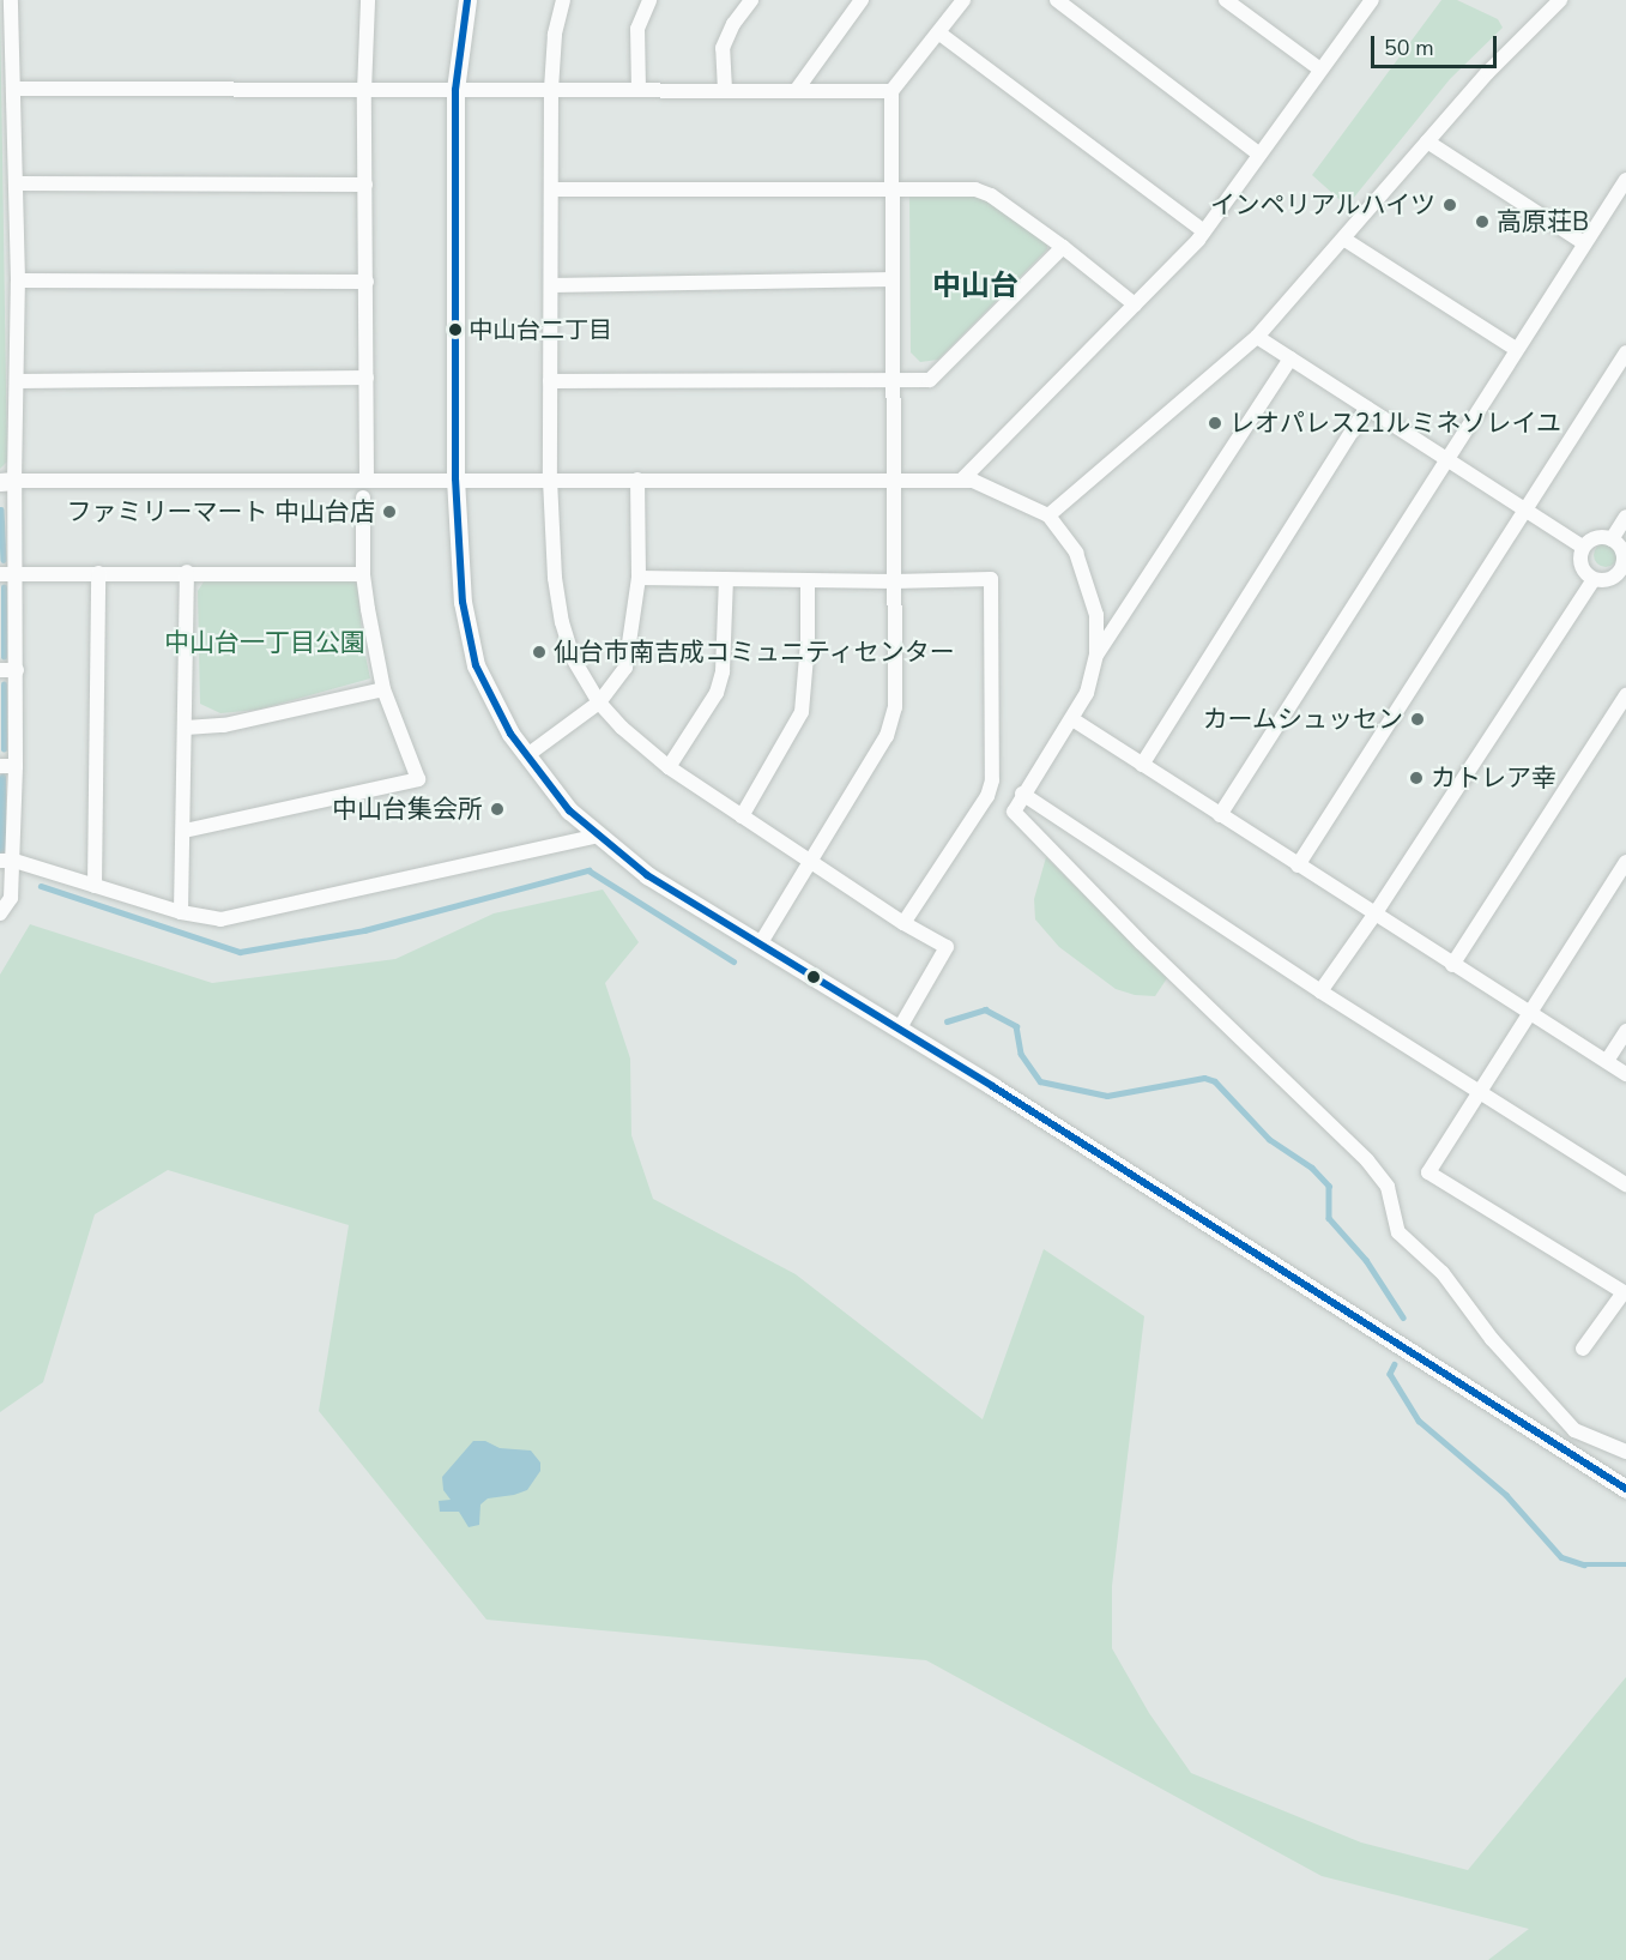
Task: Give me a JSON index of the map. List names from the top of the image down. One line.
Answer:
{"districts":["中山台"],"parks":["中山台一丁目公園"],"places":["インペリアルハイツ","高原荘B","中山台二丁目","レオパレス21ルミネソレイユ","ファミリーマート 中山台店","仙台市南吉成コミュニティセンター","カームシュッセン","カトレア幸","中山台集会所"],"scale_bar":"50 m"}
